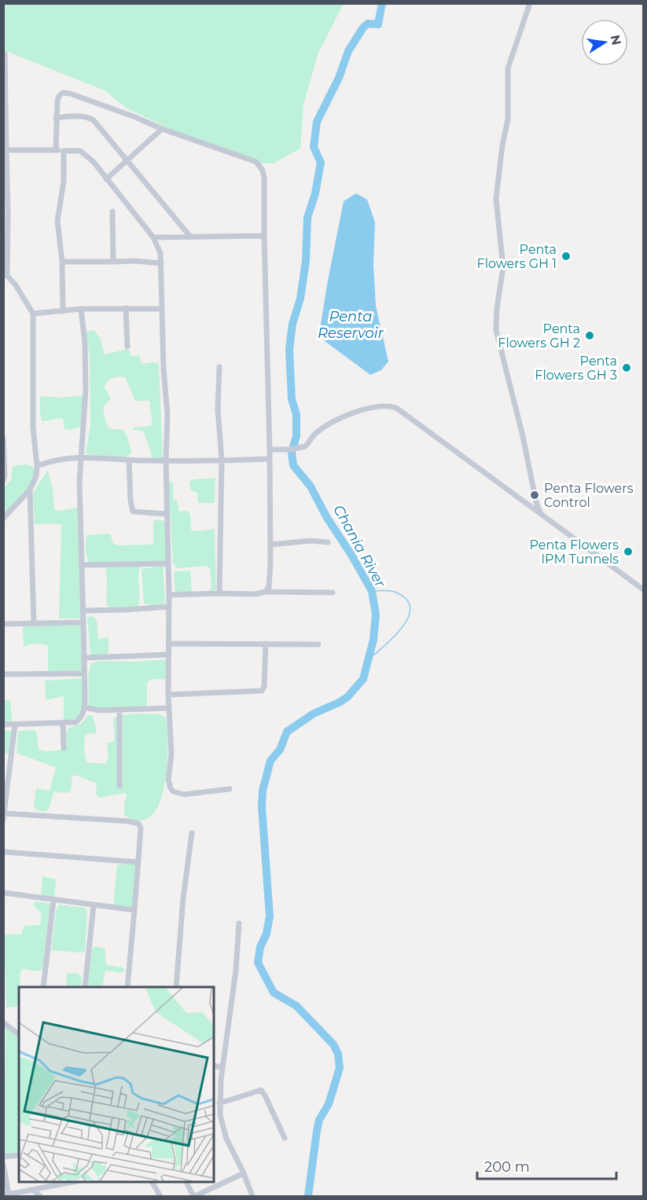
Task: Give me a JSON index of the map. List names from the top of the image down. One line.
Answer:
{"water":["Penta Reservoir","Chania River"],"places":["Penta Flowers GH 1","Penta Flowers GH 2","Penta Flowers GH 3","Penta Flowers Control","Penta Flowers IPM Tunnels"],"scale_bar":"200 m","north":"right"}
